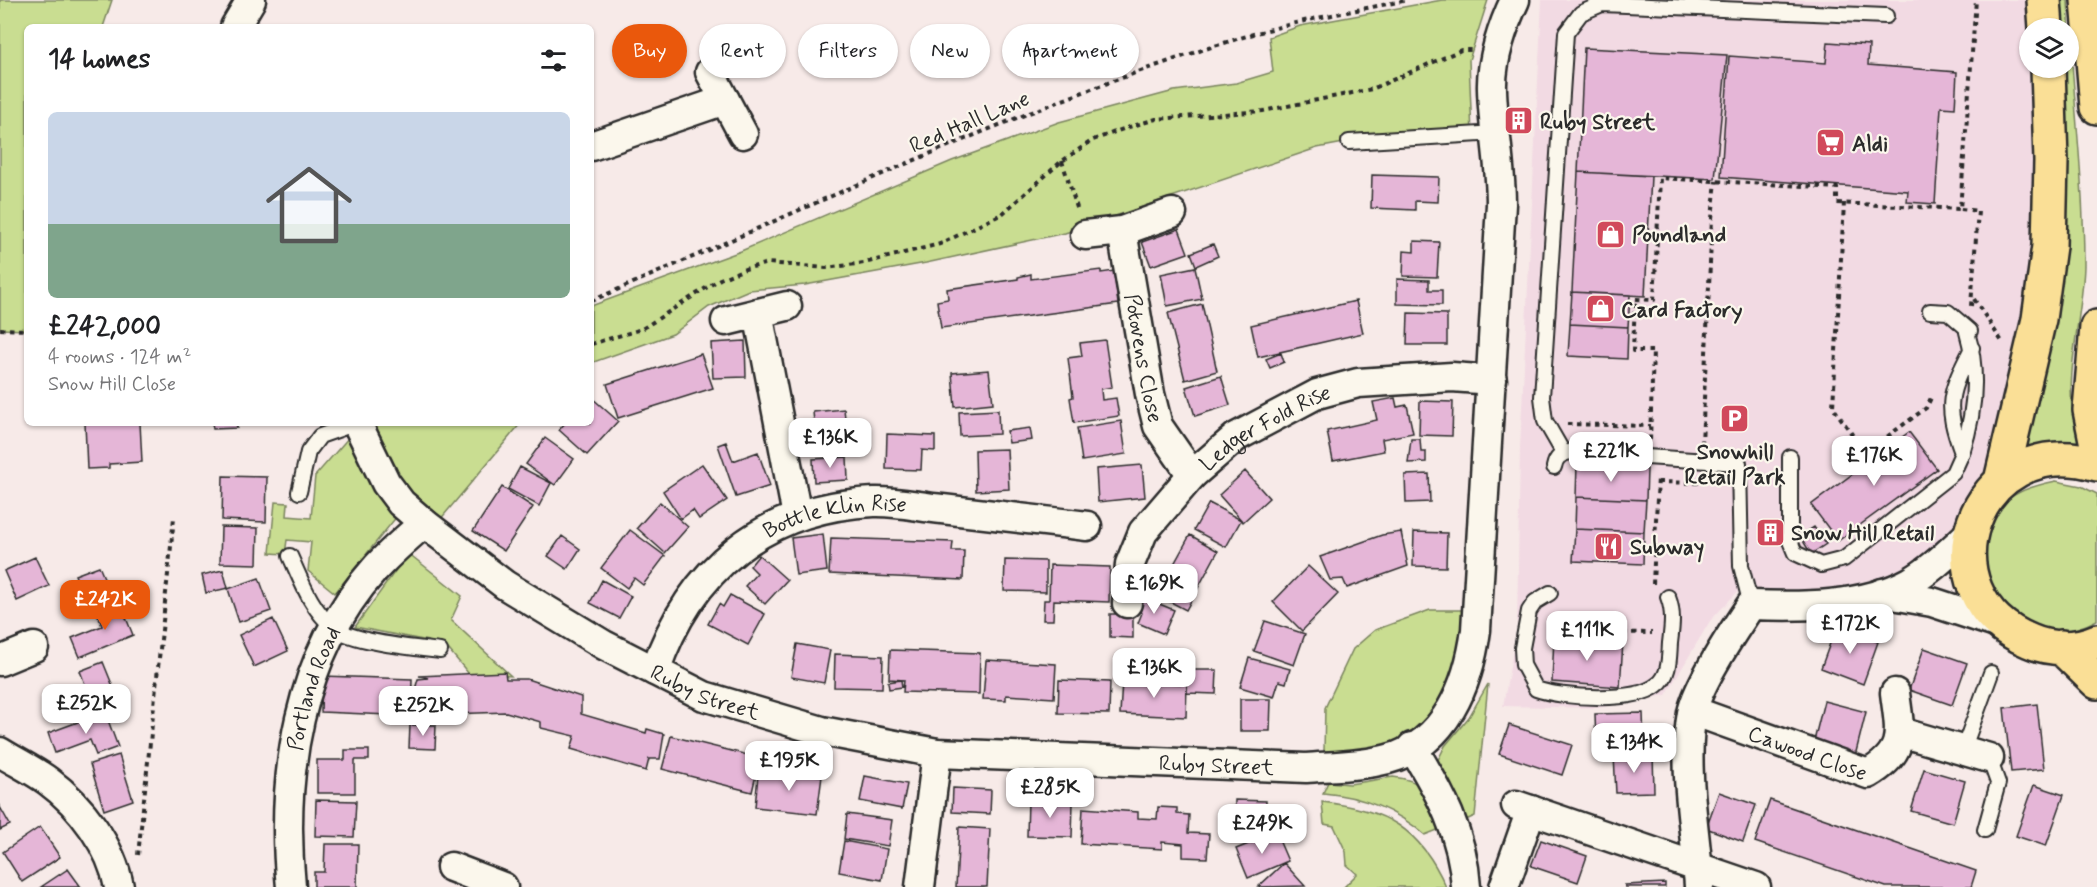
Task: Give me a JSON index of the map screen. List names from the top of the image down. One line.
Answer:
{"streets":{"street":["Potovens Close","Ledger Fold Rise","Bottle Klin Rise","Portland Road","Ruby Street","Cawood Close"],"path":["Red Hall Lane"]},"crossings":[["Potovens Close","Ledger Fold Rise"],["Ledger Fold Rise","Ruby Street"],["Bottle Klin Rise","Ruby Street"],["Portland Road","Ruby Street"]],"places":{"building":["Ruby Street","Snow Hill Retail"],"supermarket":["Aldi"],"shop":["Poundland","Card Factory"],"parking":["Snowhill Retail Park"],"restaurant":["Subway"]},"page":{"chip":["Buy","Rent","Filters","New","Apartment"],"heading":"14 homes","list":[{"name":"£242,000","note":"4 rooms · 124 m² · Snow Hill Close"}],"price":["£136K","£221K","£176K","£169K","£242K","£172K","£111K","£136K","£252K","£252K","£134K","£195K","£285K","£249K"]}}
